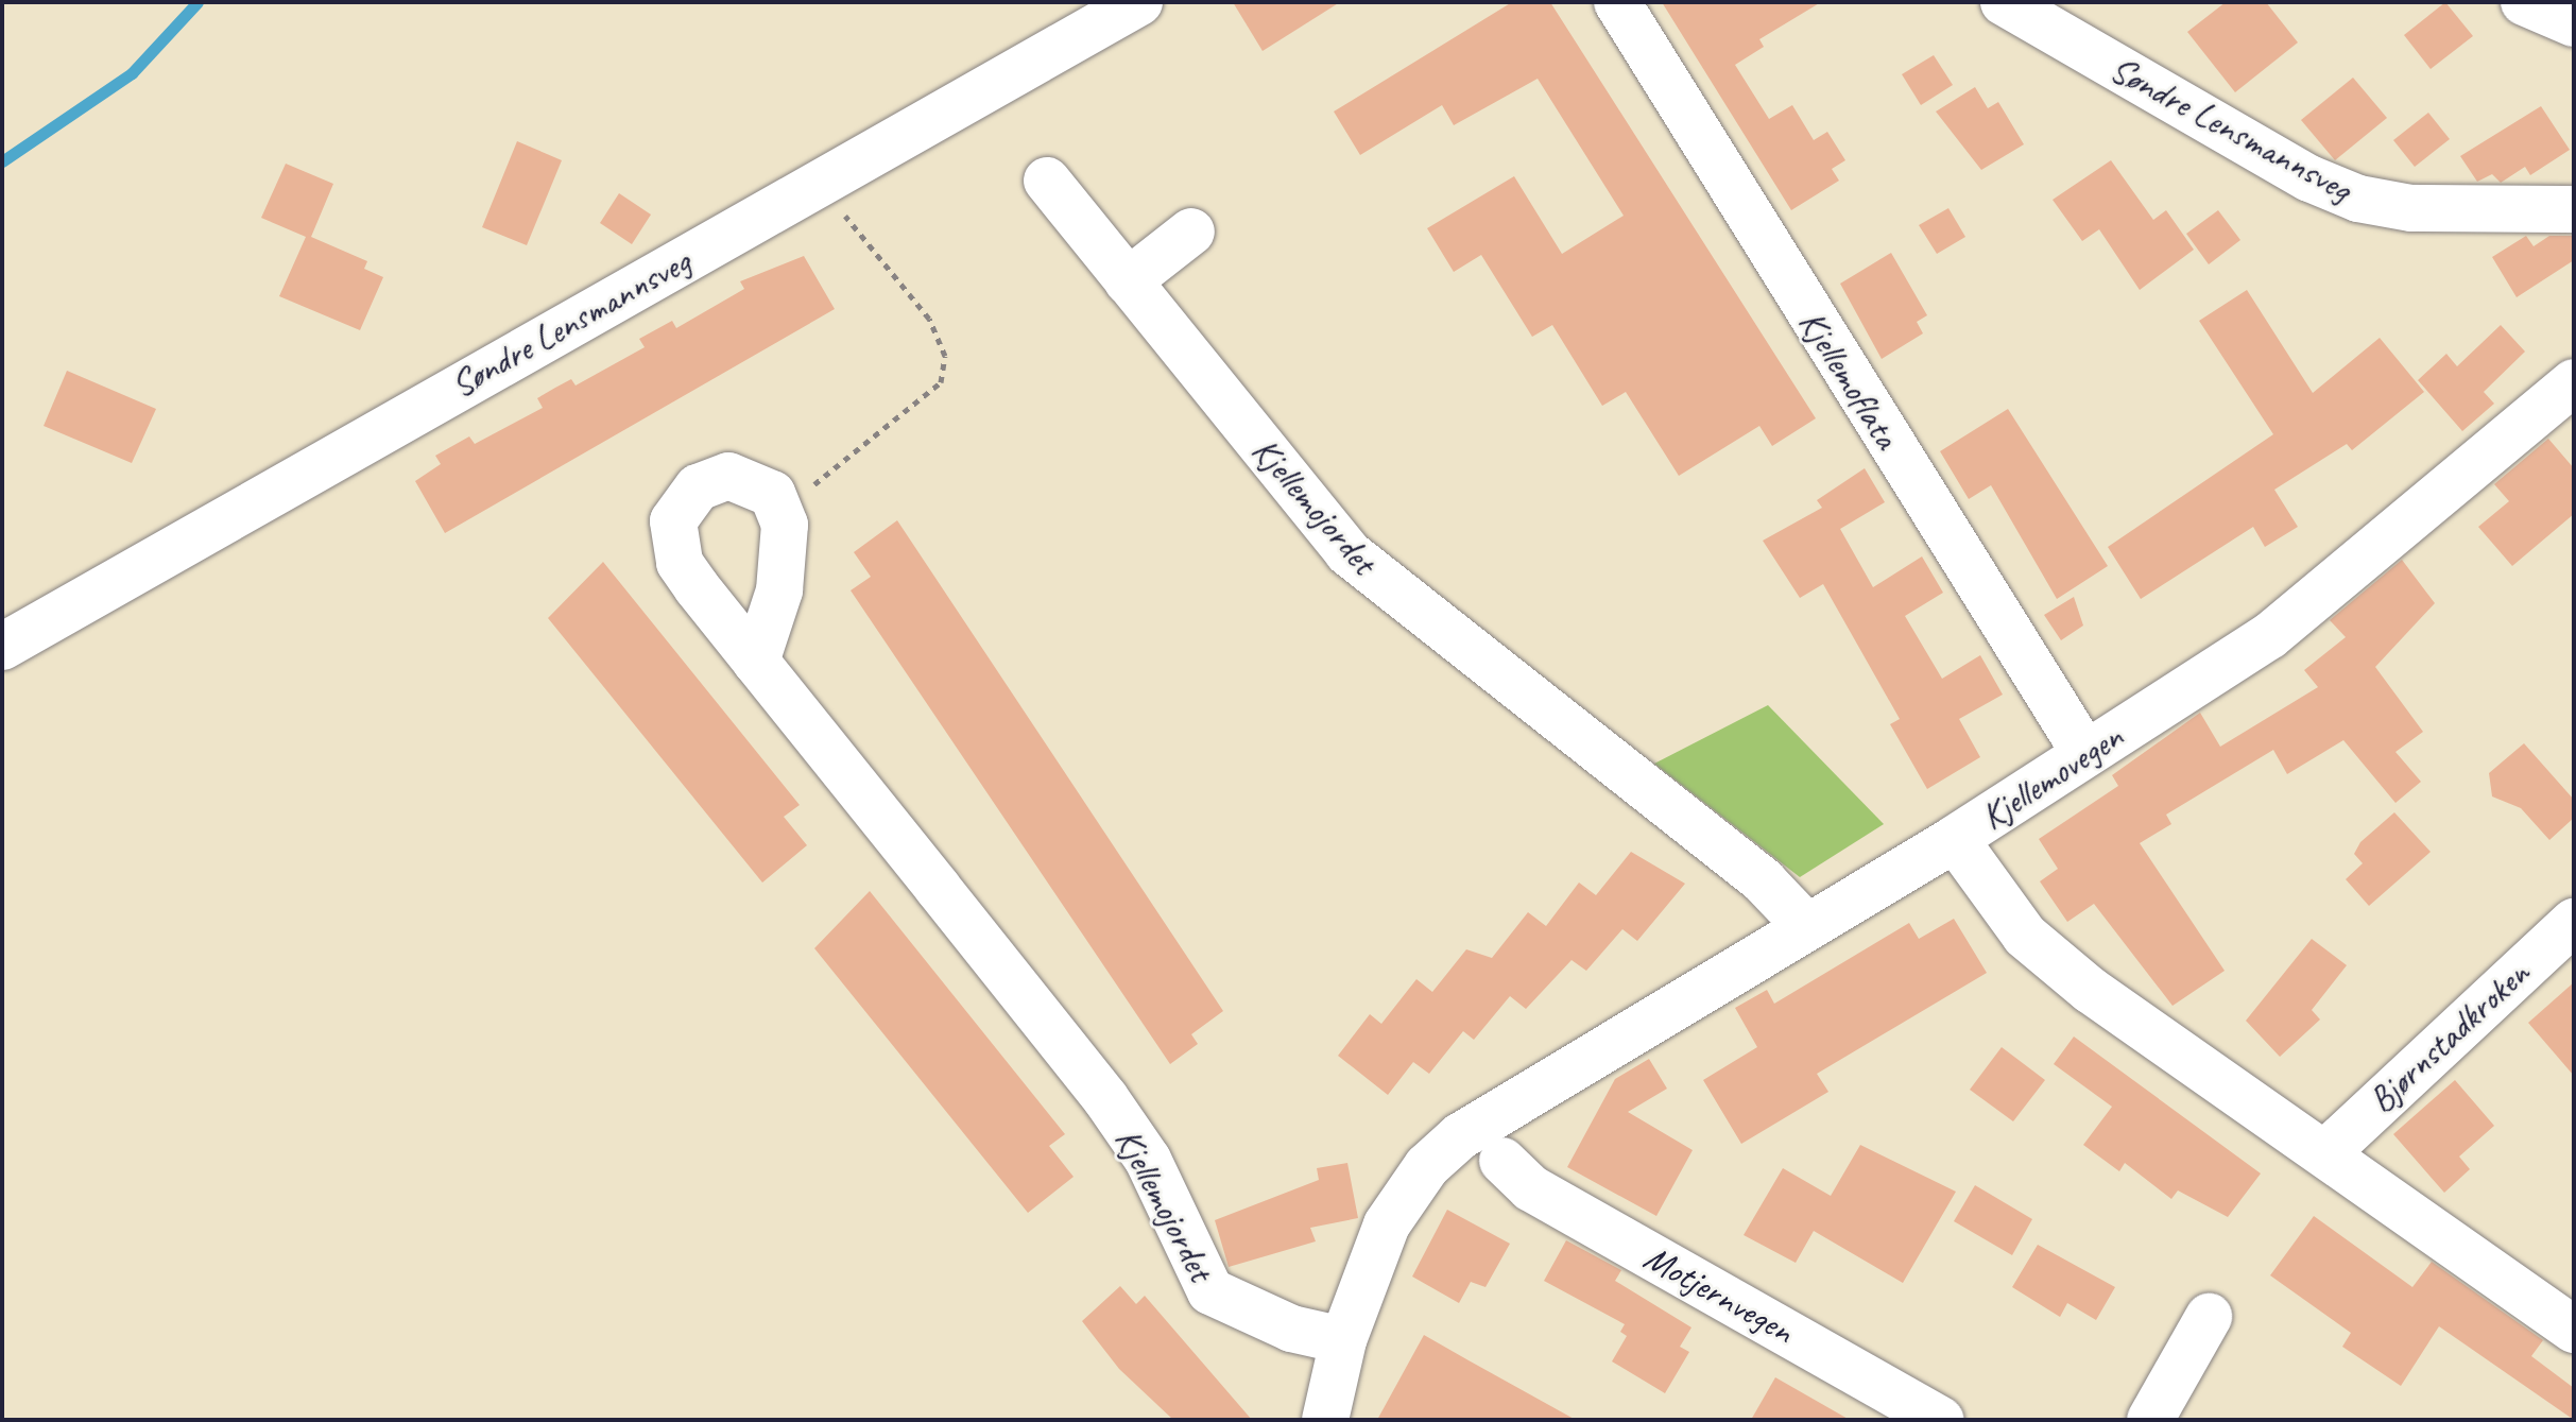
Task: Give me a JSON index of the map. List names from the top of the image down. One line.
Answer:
{"streets":{"street":["Søndre Lensmannsveg","Kjellemoflata","Kjellemojordet","Kjellemovegen","Bjørnstadkroken","Motjernvegen"]},"crossings":[["Kjellemoflata","Kjellemovegen"],["Kjellemovegen","Bjørnstadkroken"]]}
